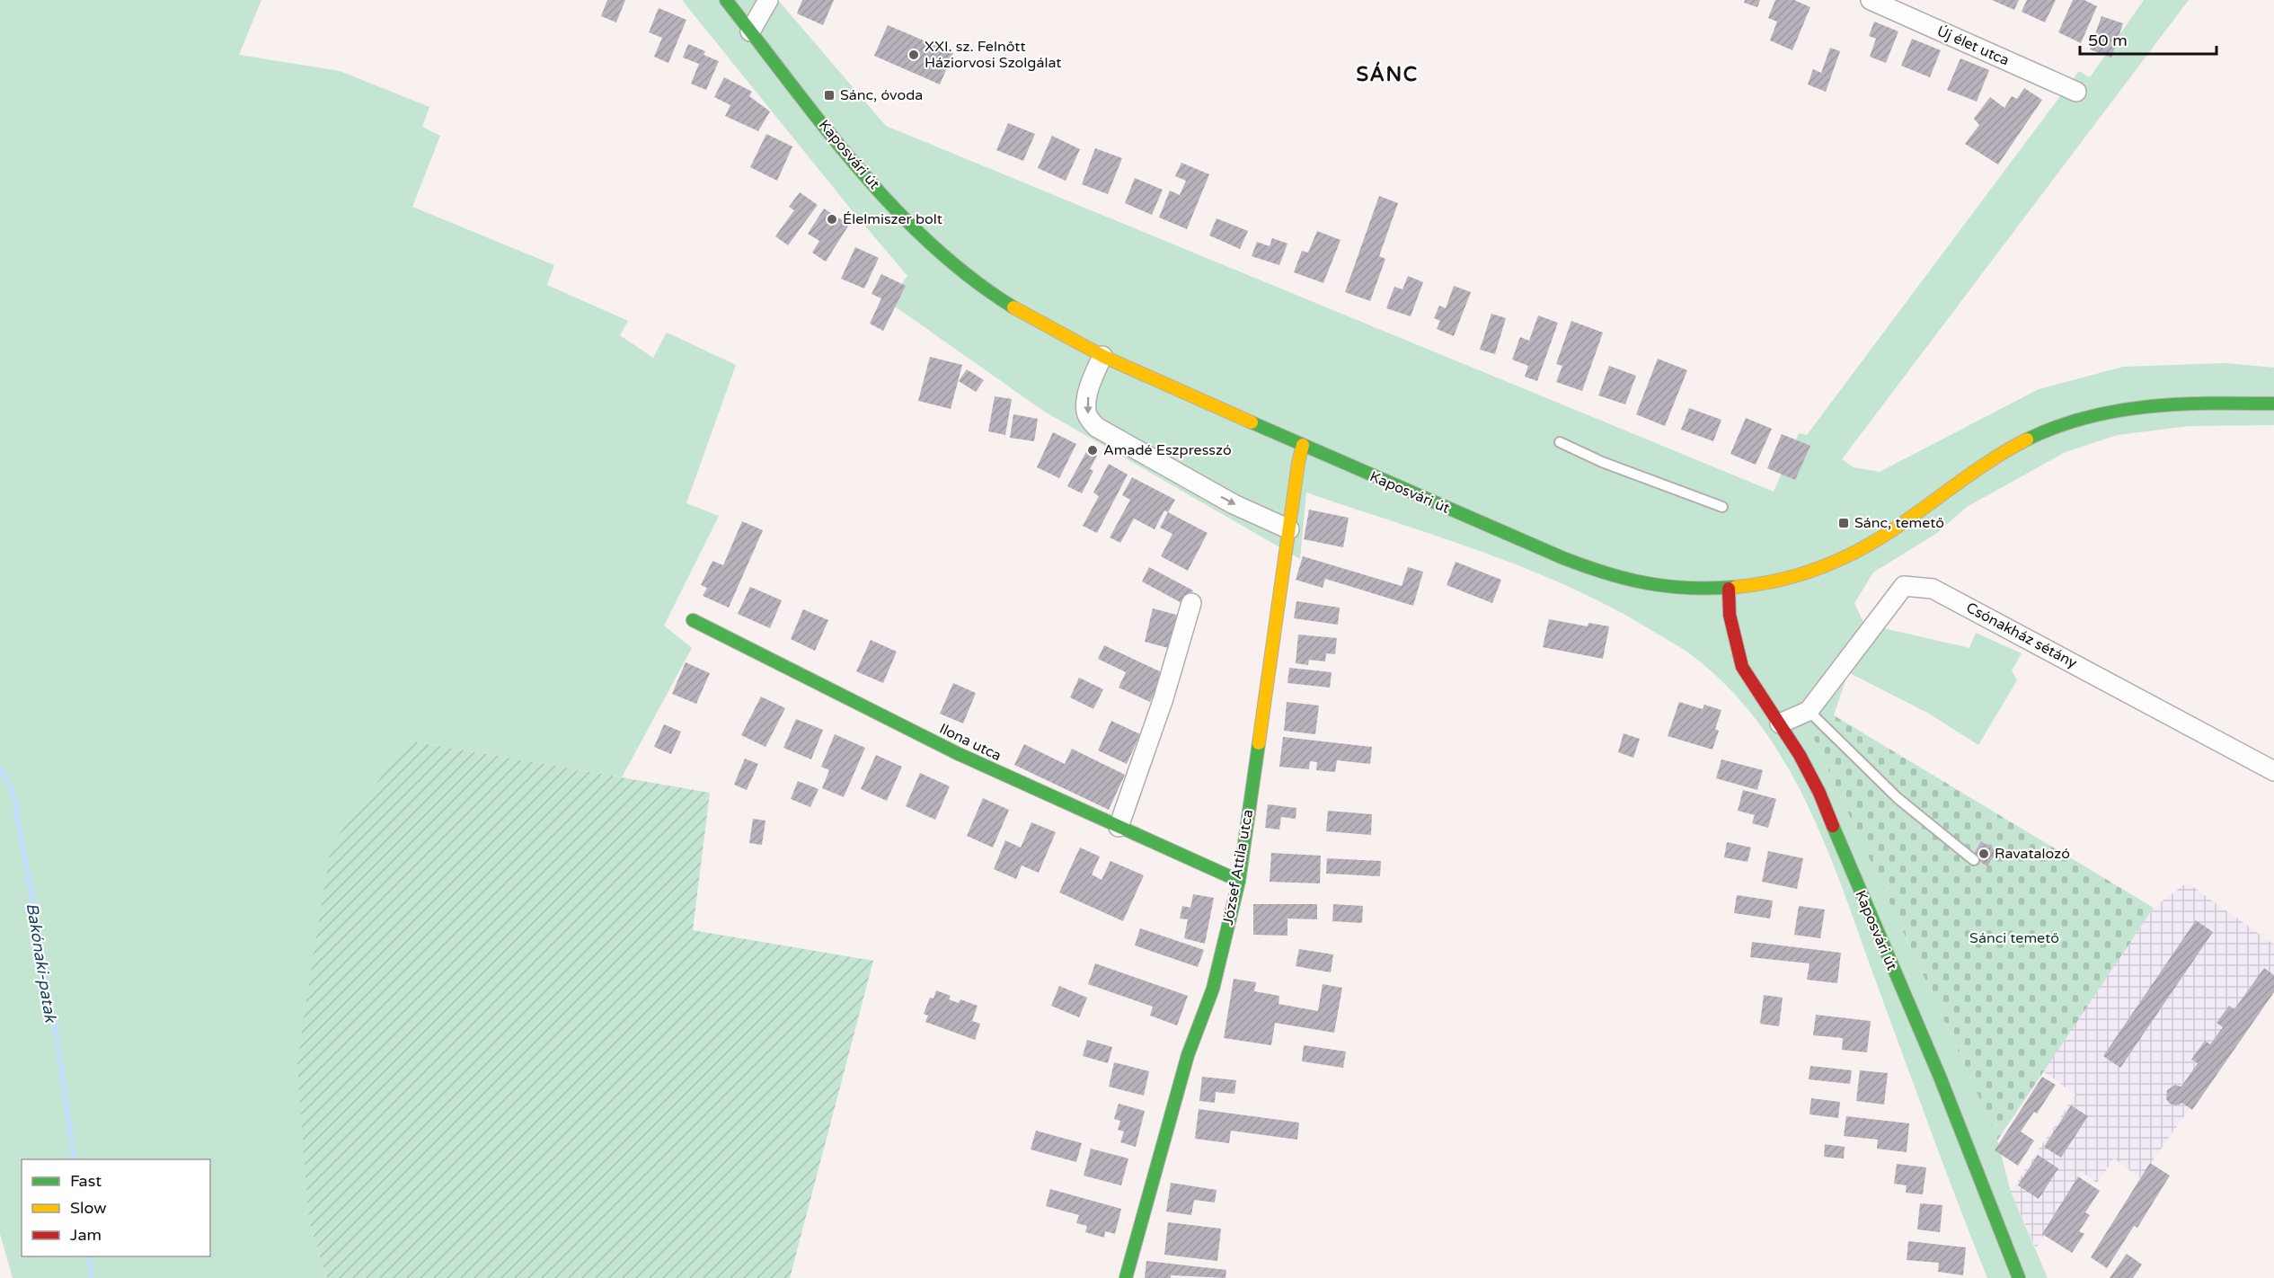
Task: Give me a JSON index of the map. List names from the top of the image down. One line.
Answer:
{"streets":{"street":["Új élet utca","Kaposvári út","Csónakház sétány","Ilona utca","József Attila utca"]},"crossings":[["Kaposvári út","József Attila utca"],["Ilona utca","József Attila utca"]],"districts":["SÁNC"],"water":["Bakónaki-patak"],"parks":["Sánci temető"],"places":{"other":["XXI. sz. Felnőtt Háziorvosi Szolgálat","Élelmiszer bolt","Amadé Eszpresszó","Ravatalozó"],"transit":["Sánc, óvoda","Sánc, temető"]},"legend":["Fast","Slow","Jam"],"scale_bar":"50 m"}
